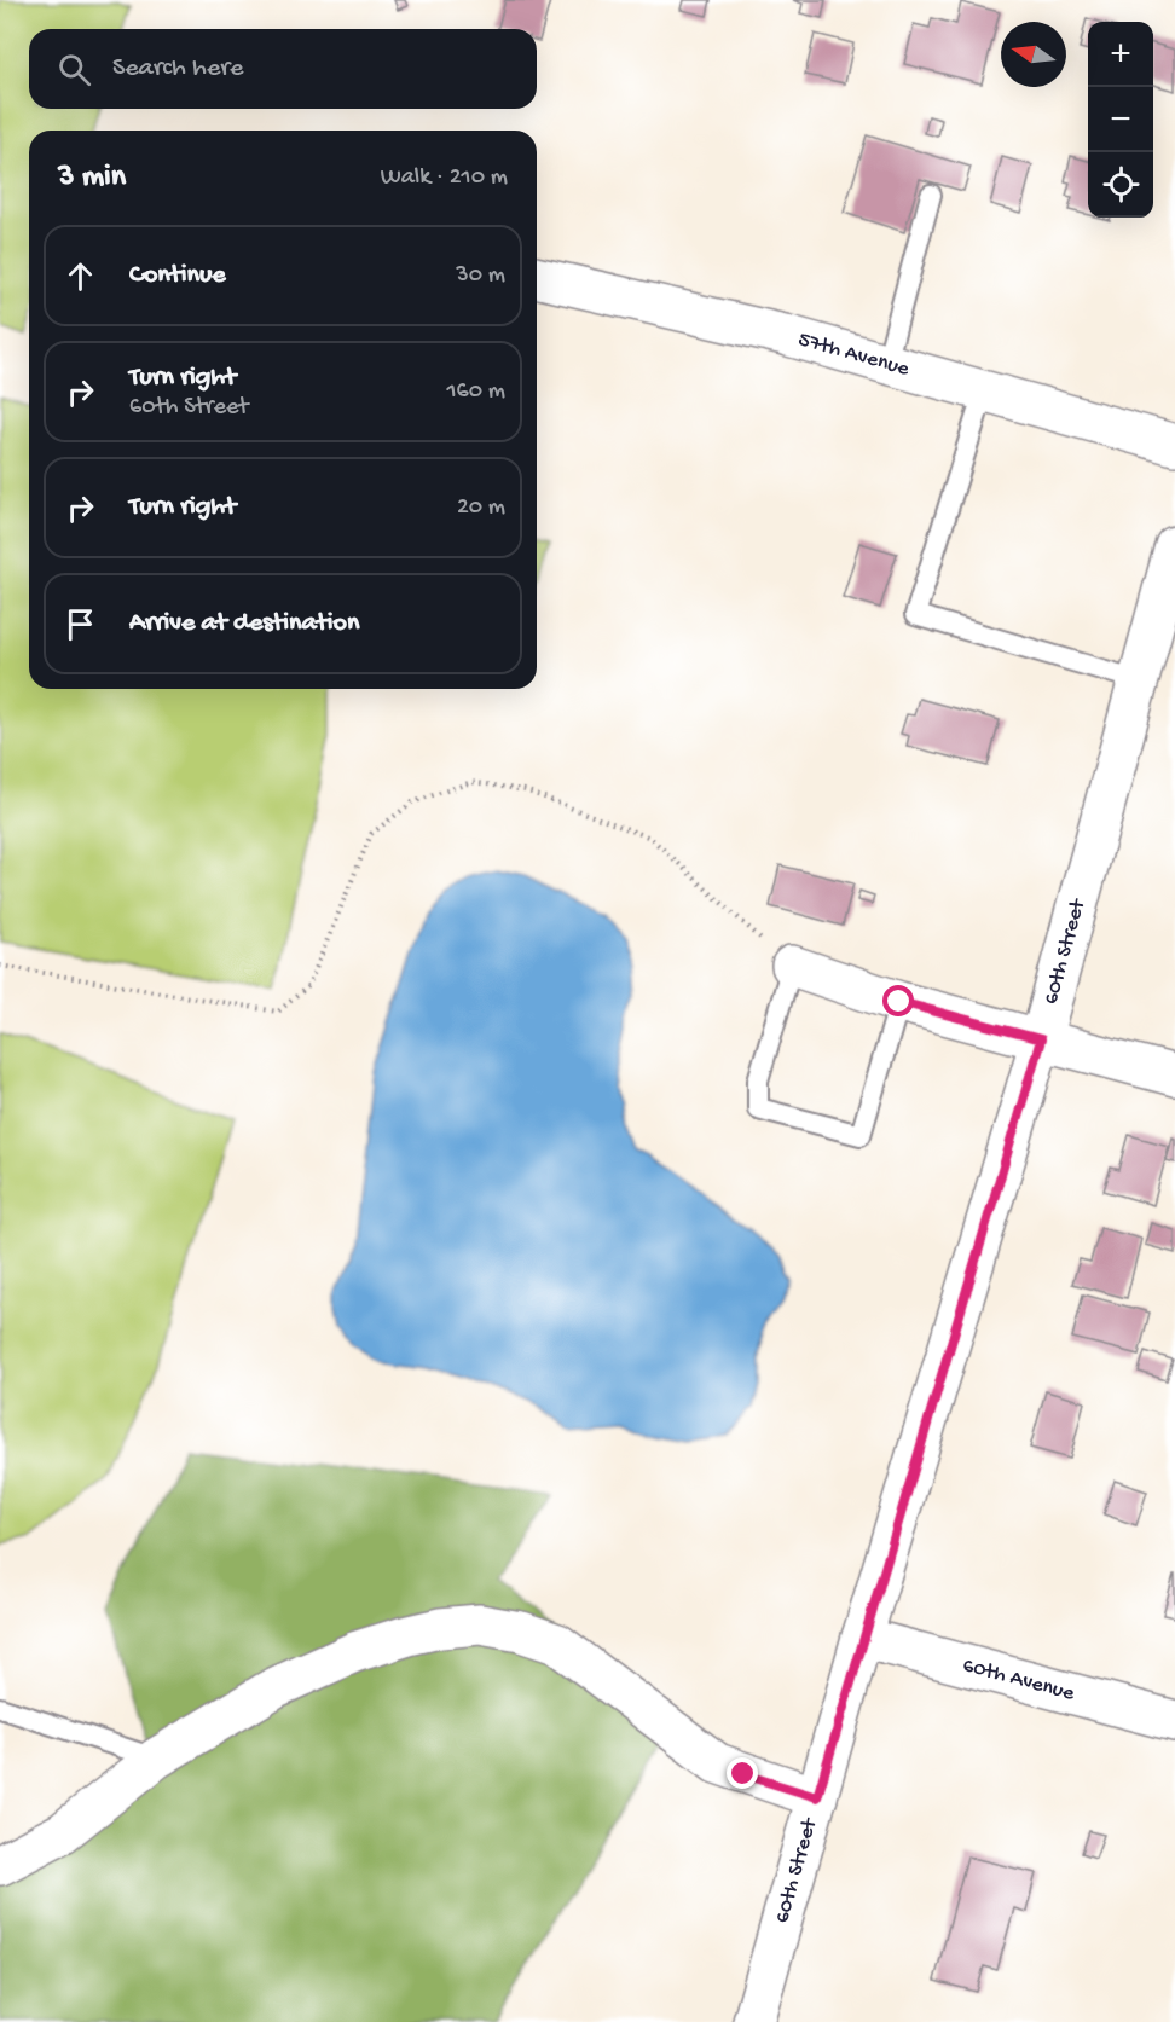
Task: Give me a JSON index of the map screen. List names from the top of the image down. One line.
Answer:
{"streets":{"street":["57th Avenue","60th Street","60th Avenue"]},"crossings":[["60th Street","60th Avenue"]],"north":"left","page":{"map_buttons":["+","−"],"search":"Search here","heading":["3 min","Walk · 210 m"],"list":[["Continue","30 m"],["Turn right","60th Street","160 m"],["Turn right","20 m"],"Arrive at destination"]}}
